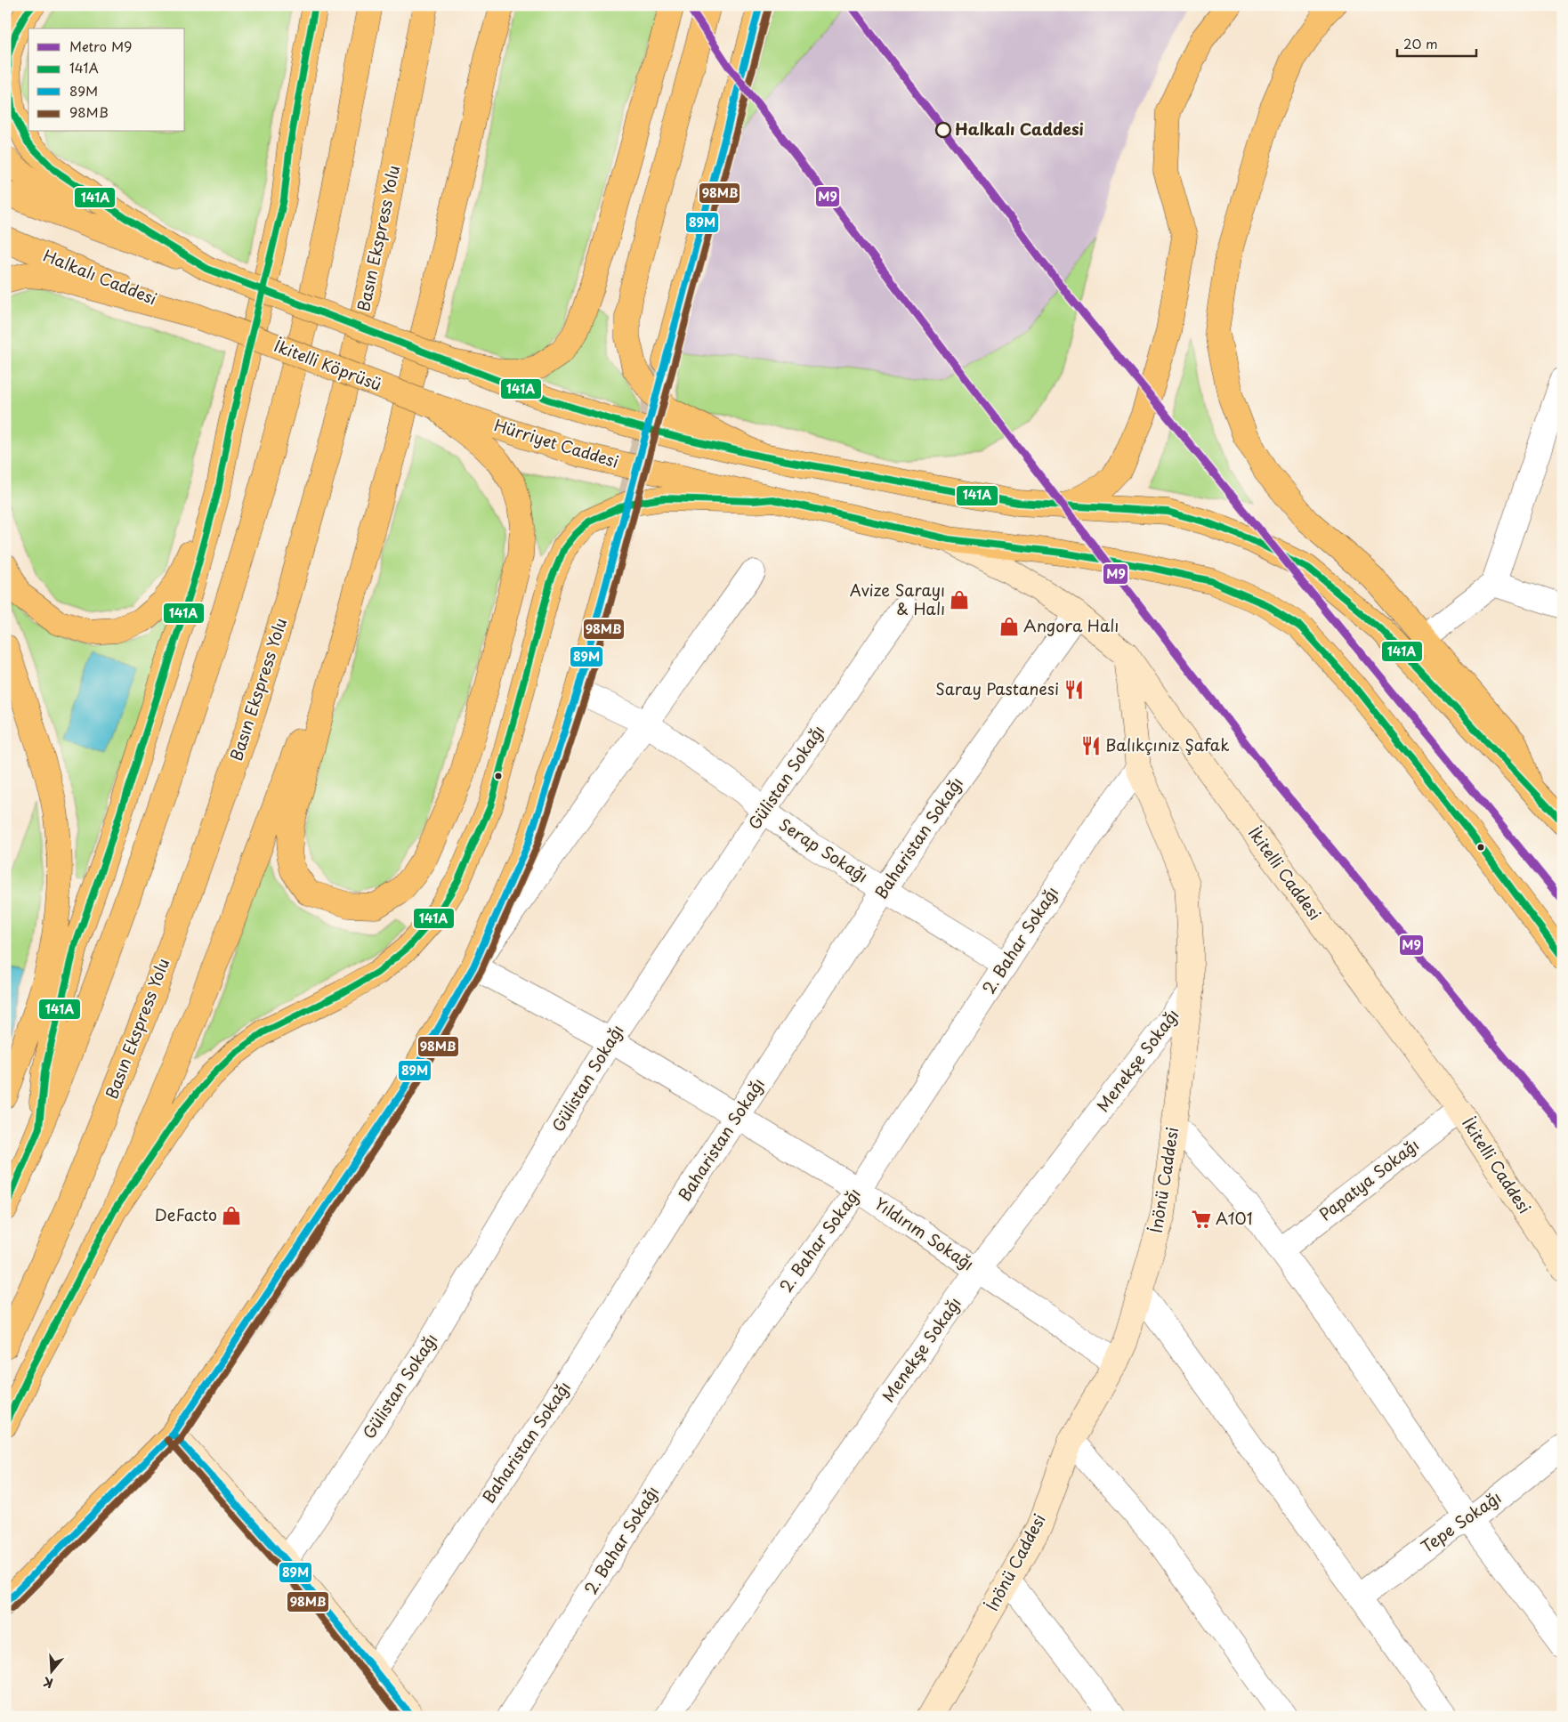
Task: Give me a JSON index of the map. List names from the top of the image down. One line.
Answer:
{"streets":{"main road":["Basın Ekspress Yolu","Halkalı Caddesi","İkitelli Köprüsü","Hürriyet Caddesi","İkitelli Caddesi","İnönü Caddesi"],"street":["Gülistan Sokağı","Baharistan Sokağı","Serap Sokağı","2. Bahar Sokağı","Menekşe Sokağı","Papatya Sokağı","Yıldırım Sokağı","Tepe Sokağı"]},"crossings":[["Halkalı Caddesi","İkitelli Köprüsü"],["İkitelli Köprüsü","Hürriyet Caddesi"],["Hürriyet Caddesi","İkitelli Caddesi"],["Gülistan Sokağı","Serap Sokağı"],["Gülistan Sokağı","Yıldırım Sokağı"],["Baharistan Sokağı","Serap Sokağı"],["Baharistan Sokağı","İkitelli Caddesi"],["Baharistan Sokağı","Yıldırım Sokağı"],["Serap Sokağı","2. Bahar Sokağı"],["İkitelli Caddesi","İnönü Caddesi"],["İkitelli Caddesi","Papatya Sokağı"],["2. Bahar Sokağı","İnönü Caddesi"],["2. Bahar Sokağı","Yıldırım Sokağı"],["Menekşe Sokağı","İnönü Caddesi"],["Menekşe Sokağı","Yıldırım Sokağı"],["İnönü Caddesi","Yıldırım Sokağı"]],"places":{"other":["Halkalı Caddesi"],"shop":["Avize Sarayı & Halı","Angora Halı","DeFacto"],"restaurant":["Saray Pastanesi","Balıkçınız Şafak"],"supermarket":["A101"]},"lines":["metro line M9","transit line 141A","transit line 89M","transit line 98MB"],"legend":["Metro M9","141A","89M","98MB"],"scale_bar":"20 m","north":"bottom"}
